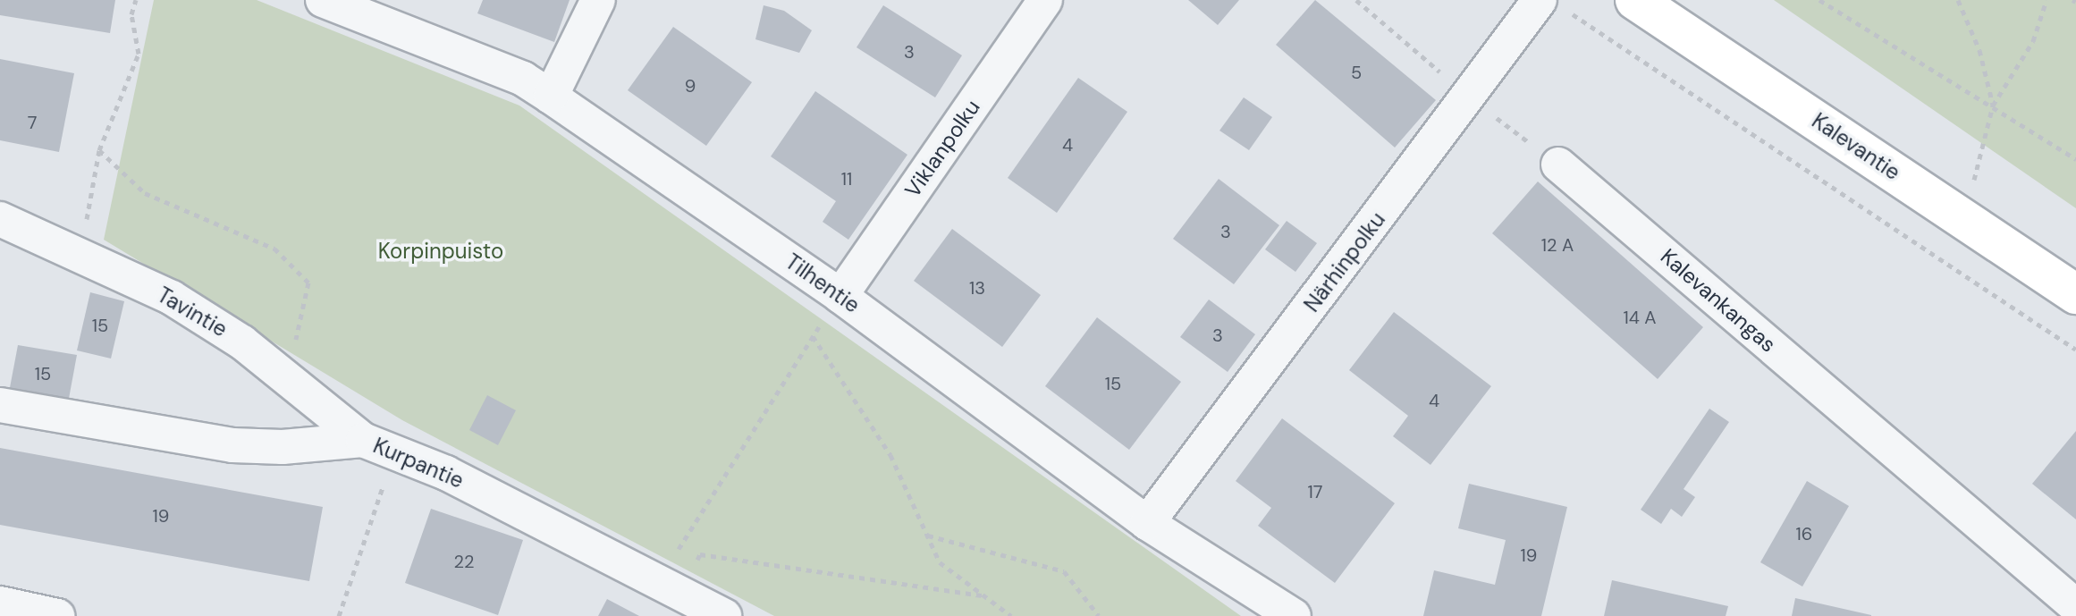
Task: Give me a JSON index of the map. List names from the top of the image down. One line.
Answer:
{"streets":{"main road":["Kalevantie"],"street":["Viklanpolku","Närhinpolku","Tilhentie","Kalevankangas","Tavintie","Kurpantie"]},"crossings":[["Viklanpolku","Tilhentie"],["Närhinpolku","Tilhentie"],["Tavintie","Kurpantie"]],"parks":["Korpinpuisto"],"house_numbers":["3","5","9","7","4","11","3","12 A","13","14 A","15","3","15","15","4","17","19","16","19","22"]}
